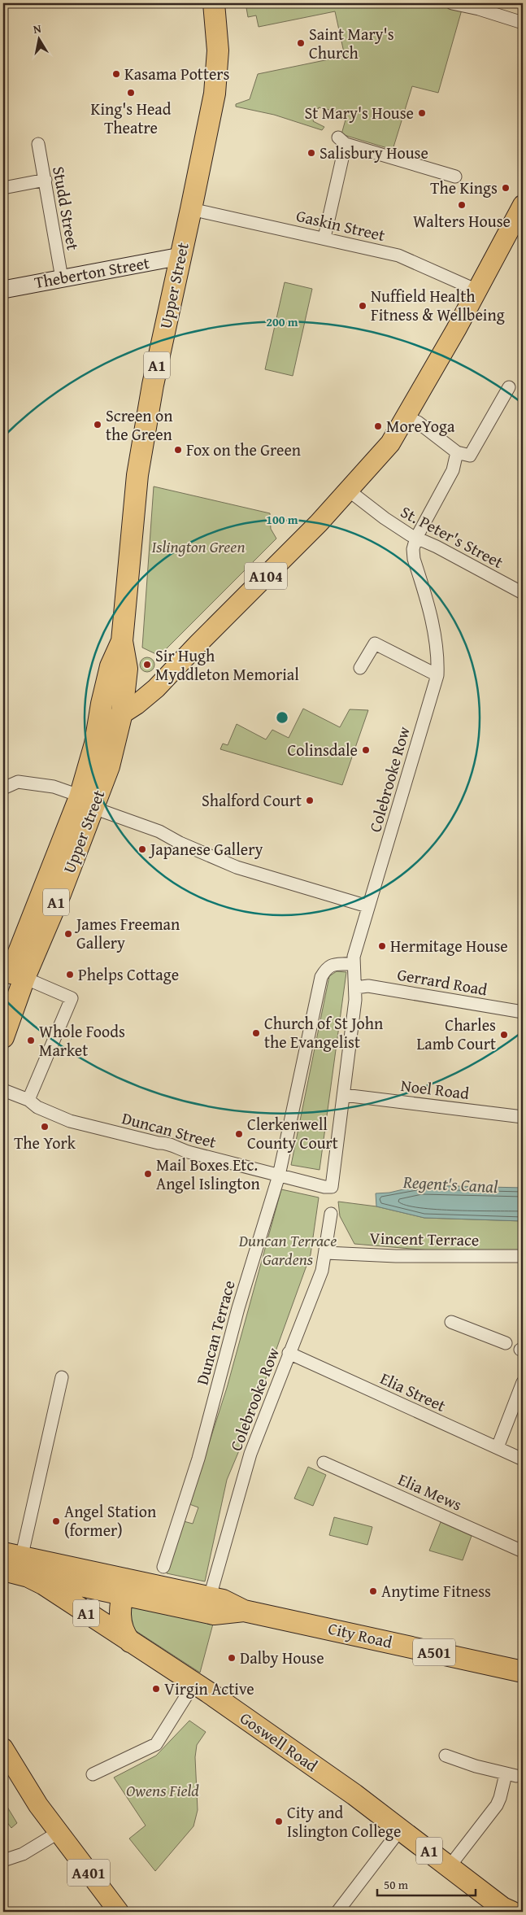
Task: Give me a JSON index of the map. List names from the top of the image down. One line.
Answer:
{"streets":{"highway":["Upper Street","A1","City Road","A501","Goswell Road"],"main road":["A104","A401"],"street":["Studd Street","Gaskin Street","Theberton Street","St. Peter's Street","Colebrooke Row","Gerrard Road","Noel Road","Duncan Street","Vincent Terrace","Duncan Terrace","Elia Street","Elia Mews"]},"crossings":[["Studd Street","Theberton Street"],["Gaskin Street","Upper Street"],["Gaskin Street","A104"],["Theberton Street","Upper Street"],["Upper Street","A104"],["St. Peter's Street","A104"],["St. Peter's Street","Colebrooke Row"],["Colebrooke Row","Gerrard Road"],["Colebrooke Row","Noel Road"],["Colebrooke Row","Duncan Street"],["Colebrooke Row","Vincent Terrace"],["Colebrooke Row","Duncan Terrace"],["Colebrooke Row","Elia Street"],["Colebrooke Row","City Road"],["Duncan Street","Duncan Terrace"],["City Road","Goswell Road"]],"water":["Regent's Canal"],"parks":["Islington Green","Duncan Terrace Gardens","Owens Field"],"places":["Saint Mary's Church","Kasama Potters","King's Head Theatre","St Mary's House","Salisbury House","The Kings","Walters House","Nuffield Health Fitness & Wellbeing","Screen on the Green","MoreYoga","Fox on the Green","Sir Hugh Myddleton Memorial","Colinsdale","Shalford Court","Japanese Gallery","James Freeman Gallery","Hermitage House","Phelps Cottage","Church of St John the Evangelist","Charles Lamb Court","Whole Foods Market","The York","Clerkenwell County Court","Mail Boxes Etc. Angel Islington","Angel Station (former)","Anytime Fitness","Dalby House","Virgin Active","City and Islington College"],"scale_bar":"50 m","north":"top","rings":["200 m","100 m"]}
